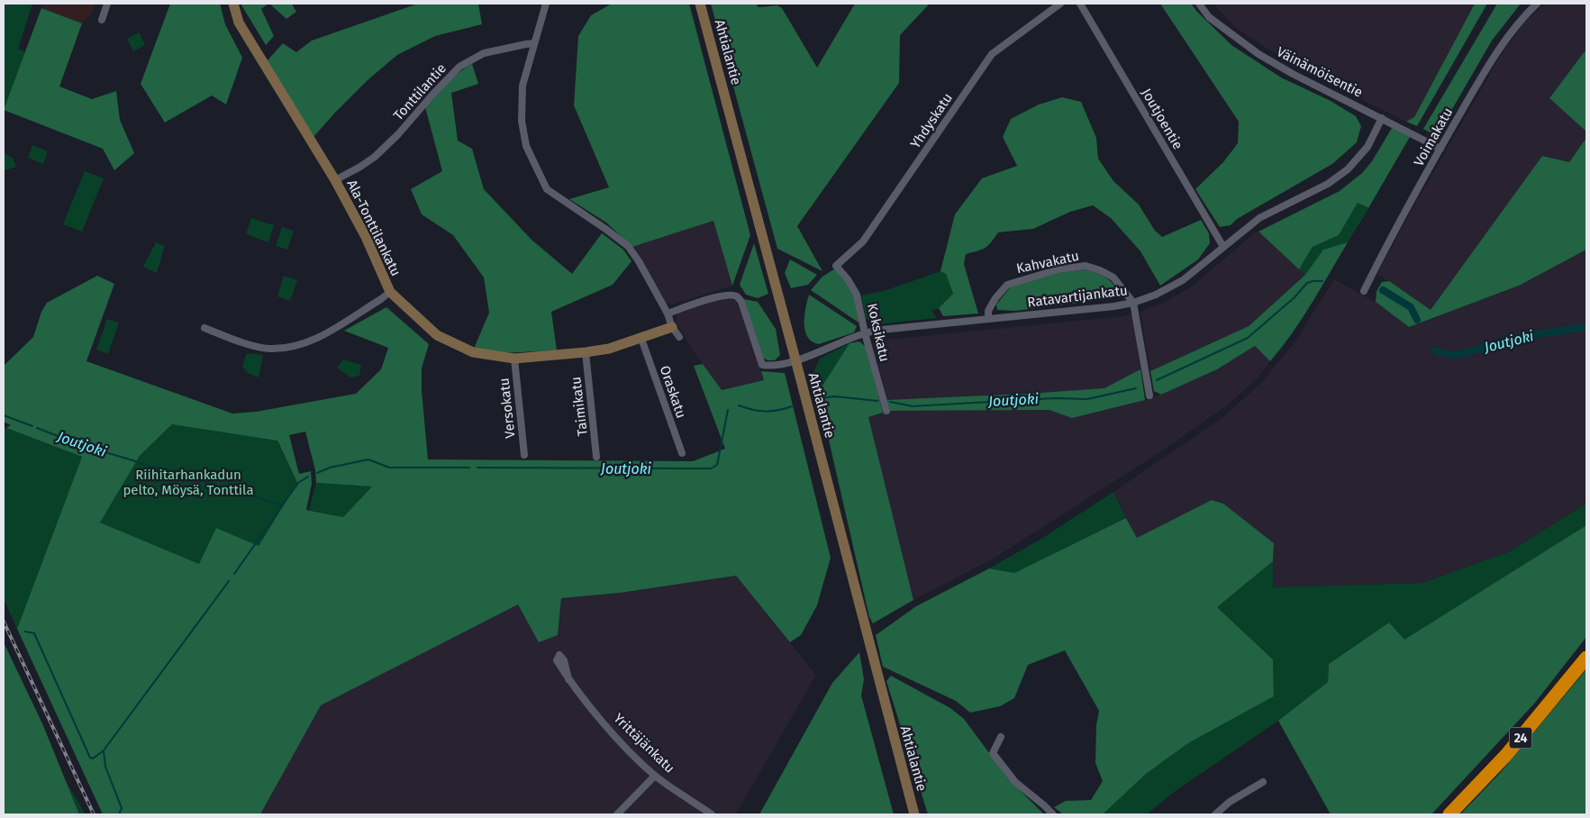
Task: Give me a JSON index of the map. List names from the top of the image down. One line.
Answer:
{"streets":{"highway":["24"],"main road":["Ahtialantie","Ala-Tonttilankatu"],"street":["Väinämöisentie","Tonttilantie","Joutjoentie","Yhdyskatu","Voimakatu","Kahvakatu","Ratavartijankatu","Koksikatu","Oraskatu","Taimikatu","Versokatu","Yrittäjänkatu"]},"crossings":[["Ahtialantie","Ratavartijankatu"],["Väinämöisentie","Voimakatu"],["Väinämöisentie","Ratavartijankatu"],["Tonttilantie","Ala-Tonttilankatu"],["Joutjoentie","Ratavartijankatu"],["Yhdyskatu","Koksikatu"],["Ala-Tonttilankatu","Oraskatu"],["Ala-Tonttilankatu","Taimikatu"],["Ala-Tonttilankatu","Versokatu"],["Kahvakatu","Ratavartijankatu"],["Ratavartijankatu","Koksikatu"]],"water":["Joutjoki"],"parks":["Riihitarhankadun pelto, Möysä, Tonttila"]}
